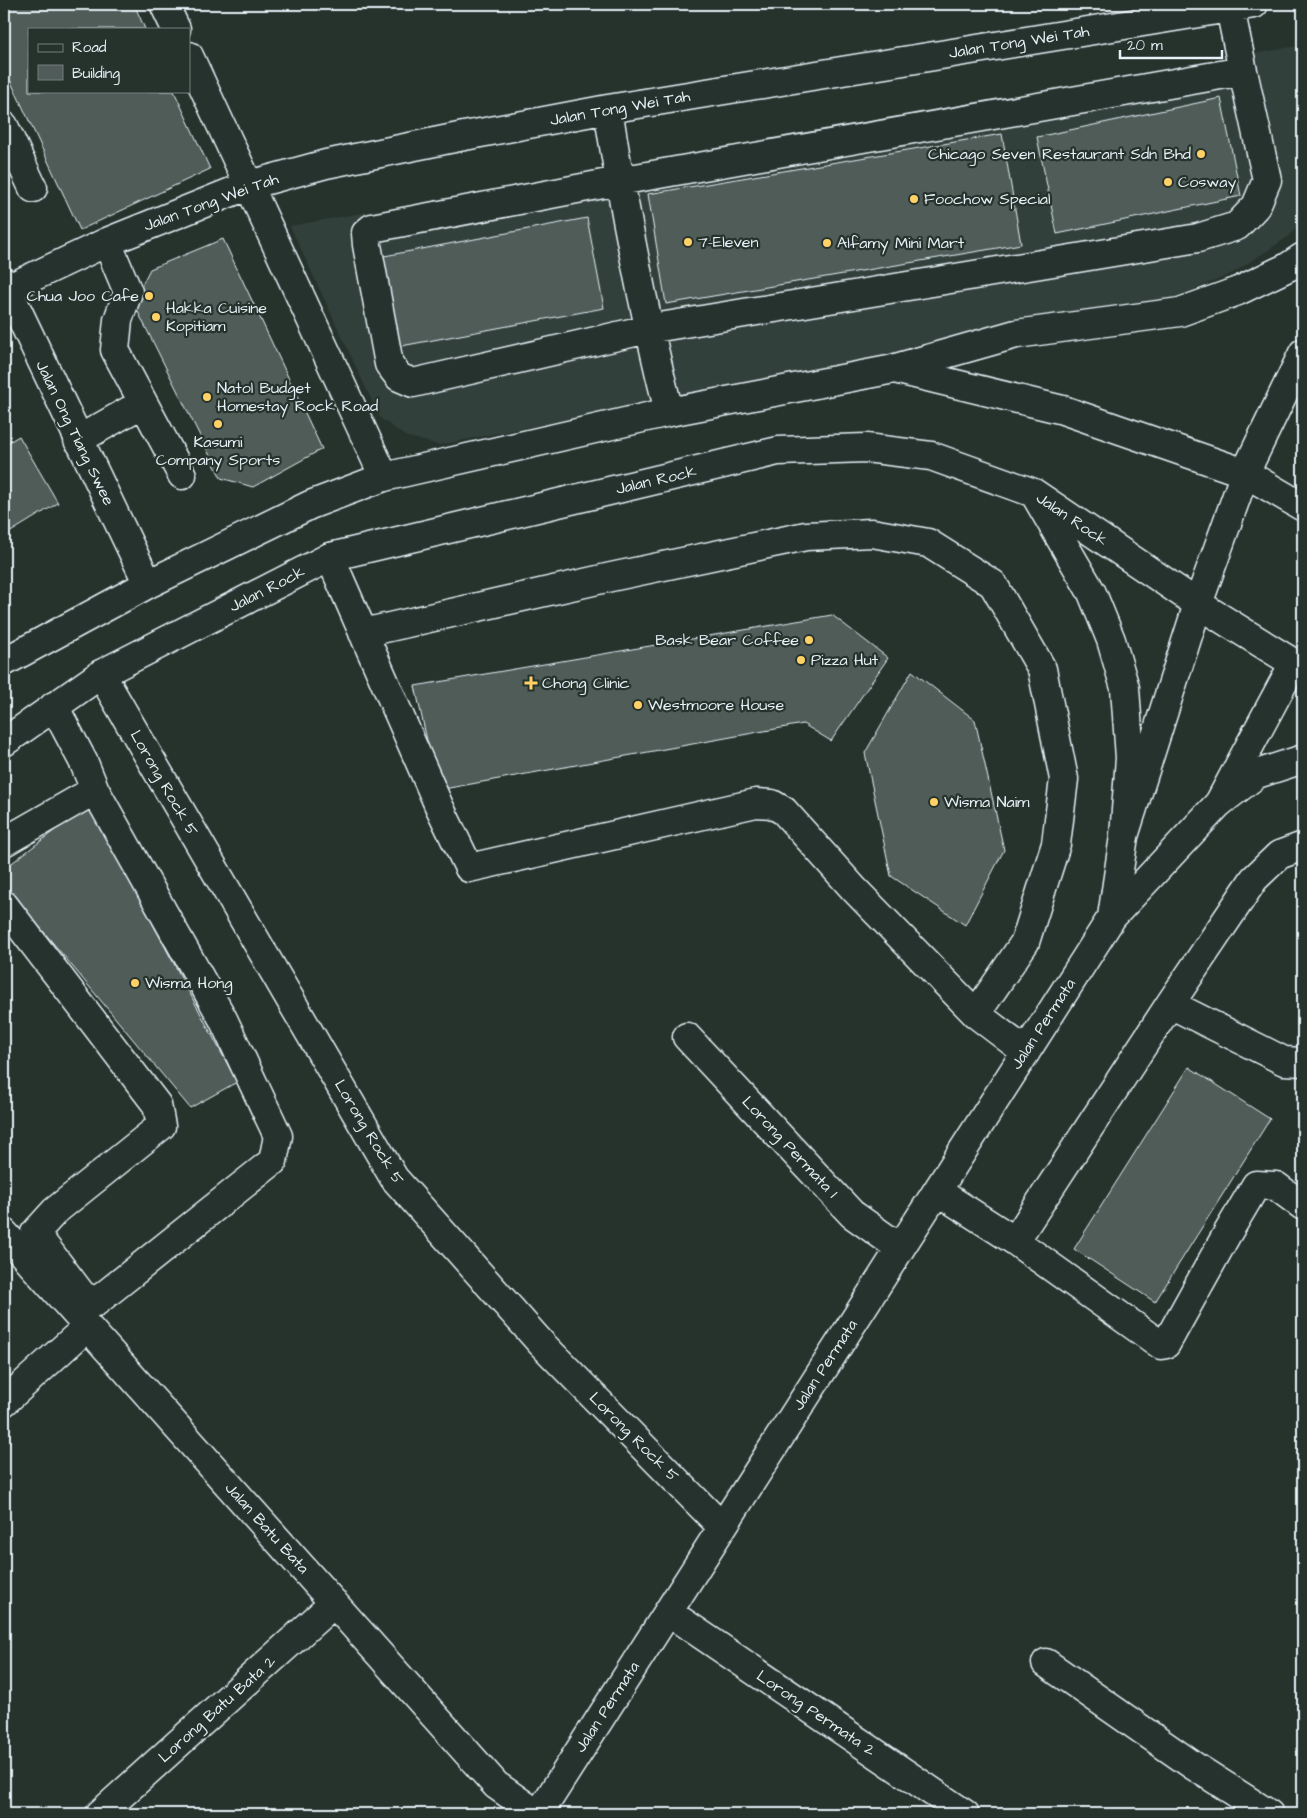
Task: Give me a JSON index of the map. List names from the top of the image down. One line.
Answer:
{"streets":{"street":["Jalan Tong Wei Tah","Jalan Ong Tiang Swee","Jalan Rock","Lorong Rock 5","Jalan Permata","Lorong Permata 1","Jalan Batu Bata","Lorong Batu Bata 2","Lorong Permata 2"]},"crossings":[["Jalan Tong Wei Tah","Jalan Ong Tiang Swee"],["Jalan Rock","Lorong Rock 5"],["Lorong Rock 5","Jalan Permata"],["Jalan Permata","Lorong Permata 1"],["Jalan Permata","Jalan Batu Bata"],["Jalan Permata","Lorong Permata 2"],["Jalan Batu Bata","Lorong Batu Bata 2"]],"places":{"other":["Chicago Seven Restaurant Sdn Bhd","Cosway","Foochow Special","7-Eleven","Alfamy Mini Mart","Chua Joo Cafe","Hakka Cuisine Kopitiam","Natol Budget Homestay Rock Road","Kasumi Company Sports","Bask Bear Coffee","Pizza Hut","Westmoore House","Wisma Naim","Wisma Hong"],"health":["Chong Clinic"]},"legend":["Road","Building"],"scale_bar":"20 m"}
